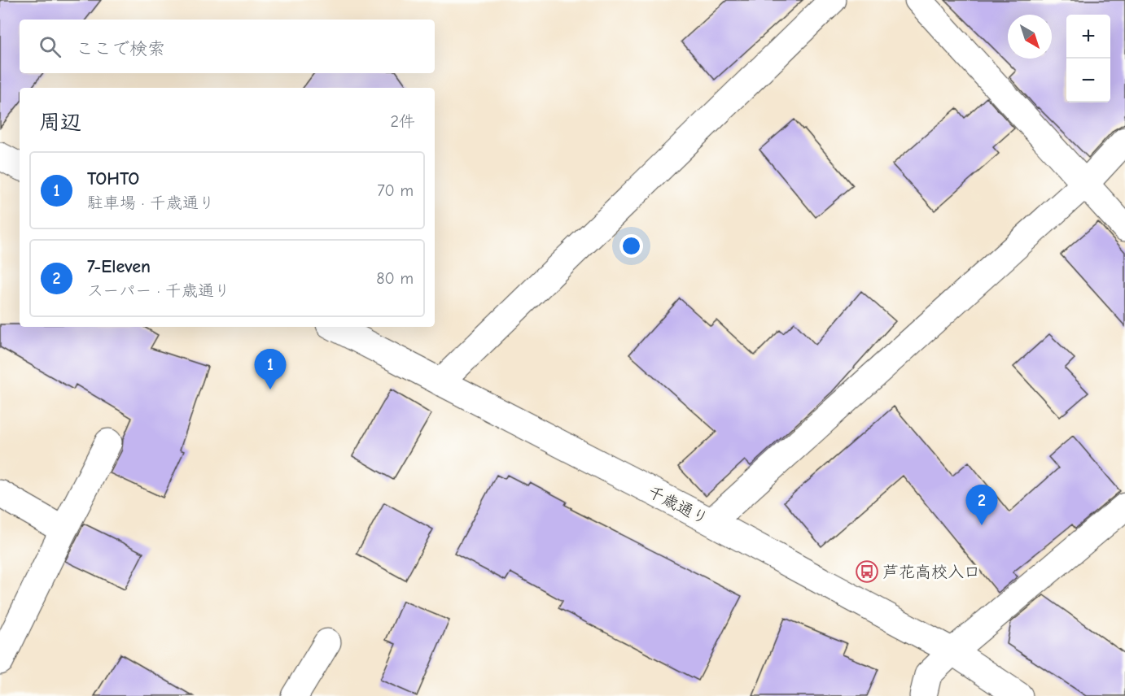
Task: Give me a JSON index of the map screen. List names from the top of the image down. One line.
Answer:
{"streets":{"street":["千歳通り"]},"places":{"bus stop":["芦花高校入口"]},"north":"bottom right","page":{"map_buttons":["+","−"],"search":"ここで検索","heading":["周辺","2件"],"list":[{"mark":"1","name":"TOHTO","note":"駐車場 · 千歳通り","value":"70 m"},{"mark":"2","name":"7-Eleven","note":"スーパー · 千歳通り","value":"80 m"}],"pins":["1","2"]}}
